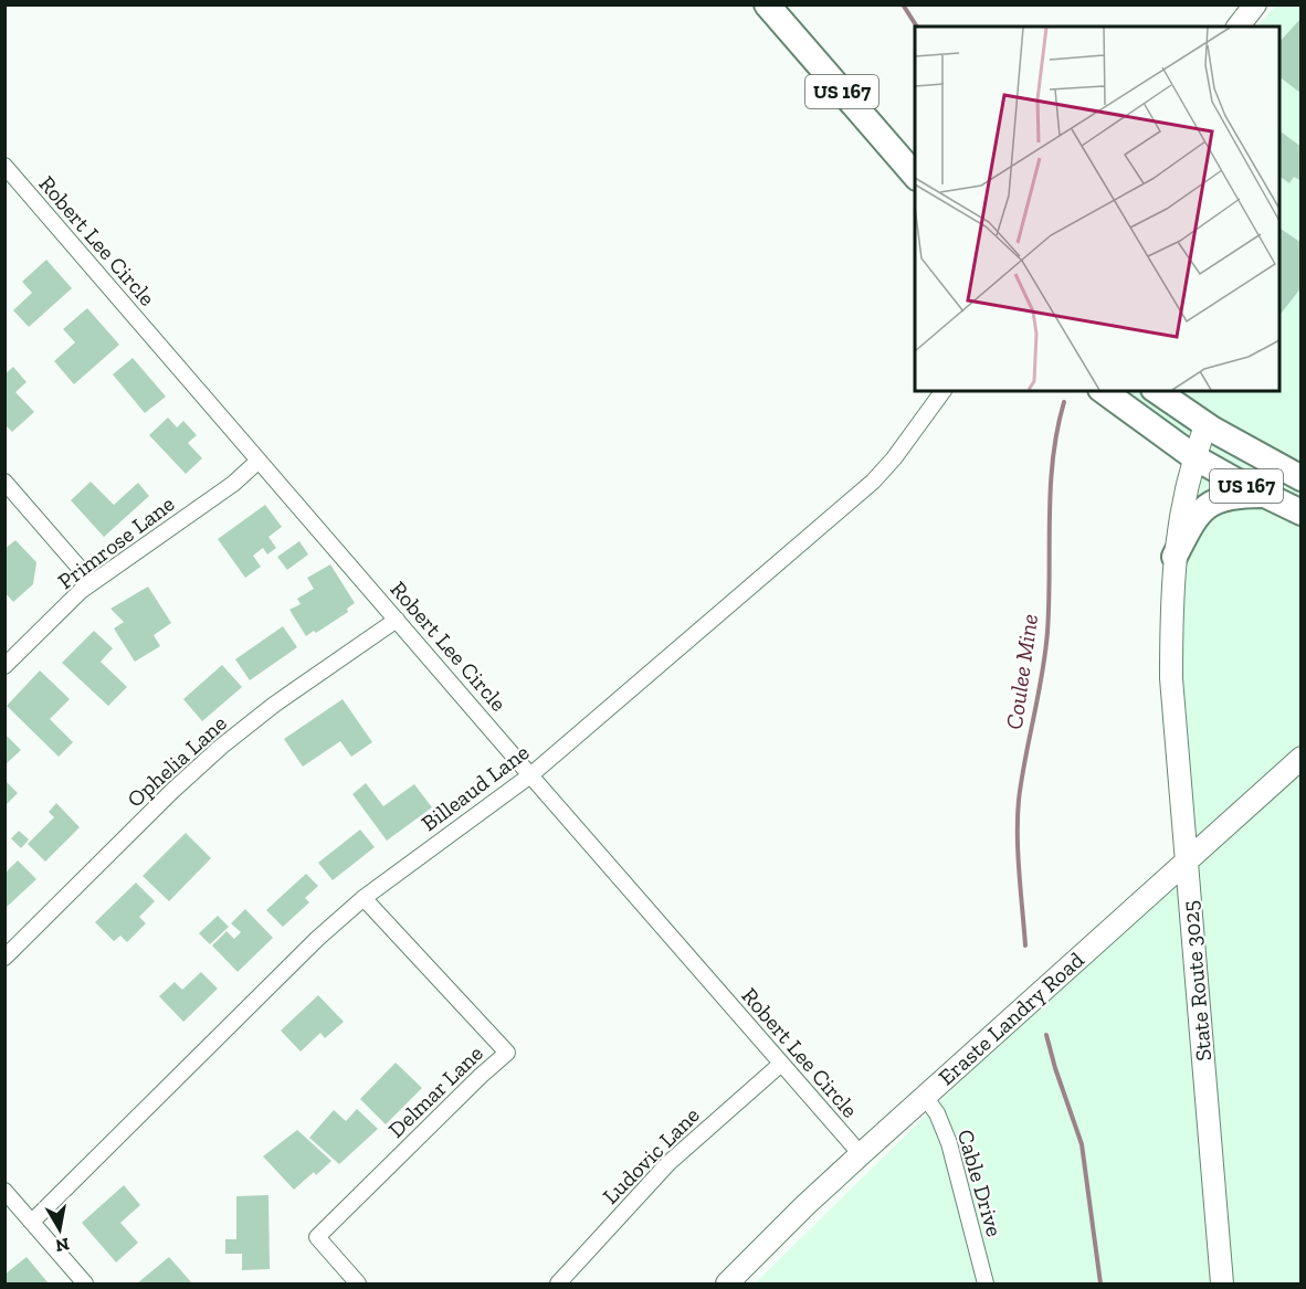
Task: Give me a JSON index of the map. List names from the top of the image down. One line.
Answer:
{"streets":{"main road":["US 167","State Route 3025","Eraste Landry Road"],"street":["Robert Lee Circle","Primrose Lane","Ophelia Lane","Billeaud Lane","Delmar Lane","Ludovic Lane","Cable Drive"]},"crossings":[["US 167","State Route 3025"],["Robert Lee Circle","Primrose Lane"],["Robert Lee Circle","Ophelia Lane"],["Robert Lee Circle","Billeaud Lane"],["Robert Lee Circle","Eraste Landry Road"],["Robert Lee Circle","Ludovic Lane"],["Billeaud Lane","Delmar Lane"],["State Route 3025","Eraste Landry Road"],["Eraste Landry Road","Cable Drive"]],"water":["Coulee Mine"],"north":"bottom"}
